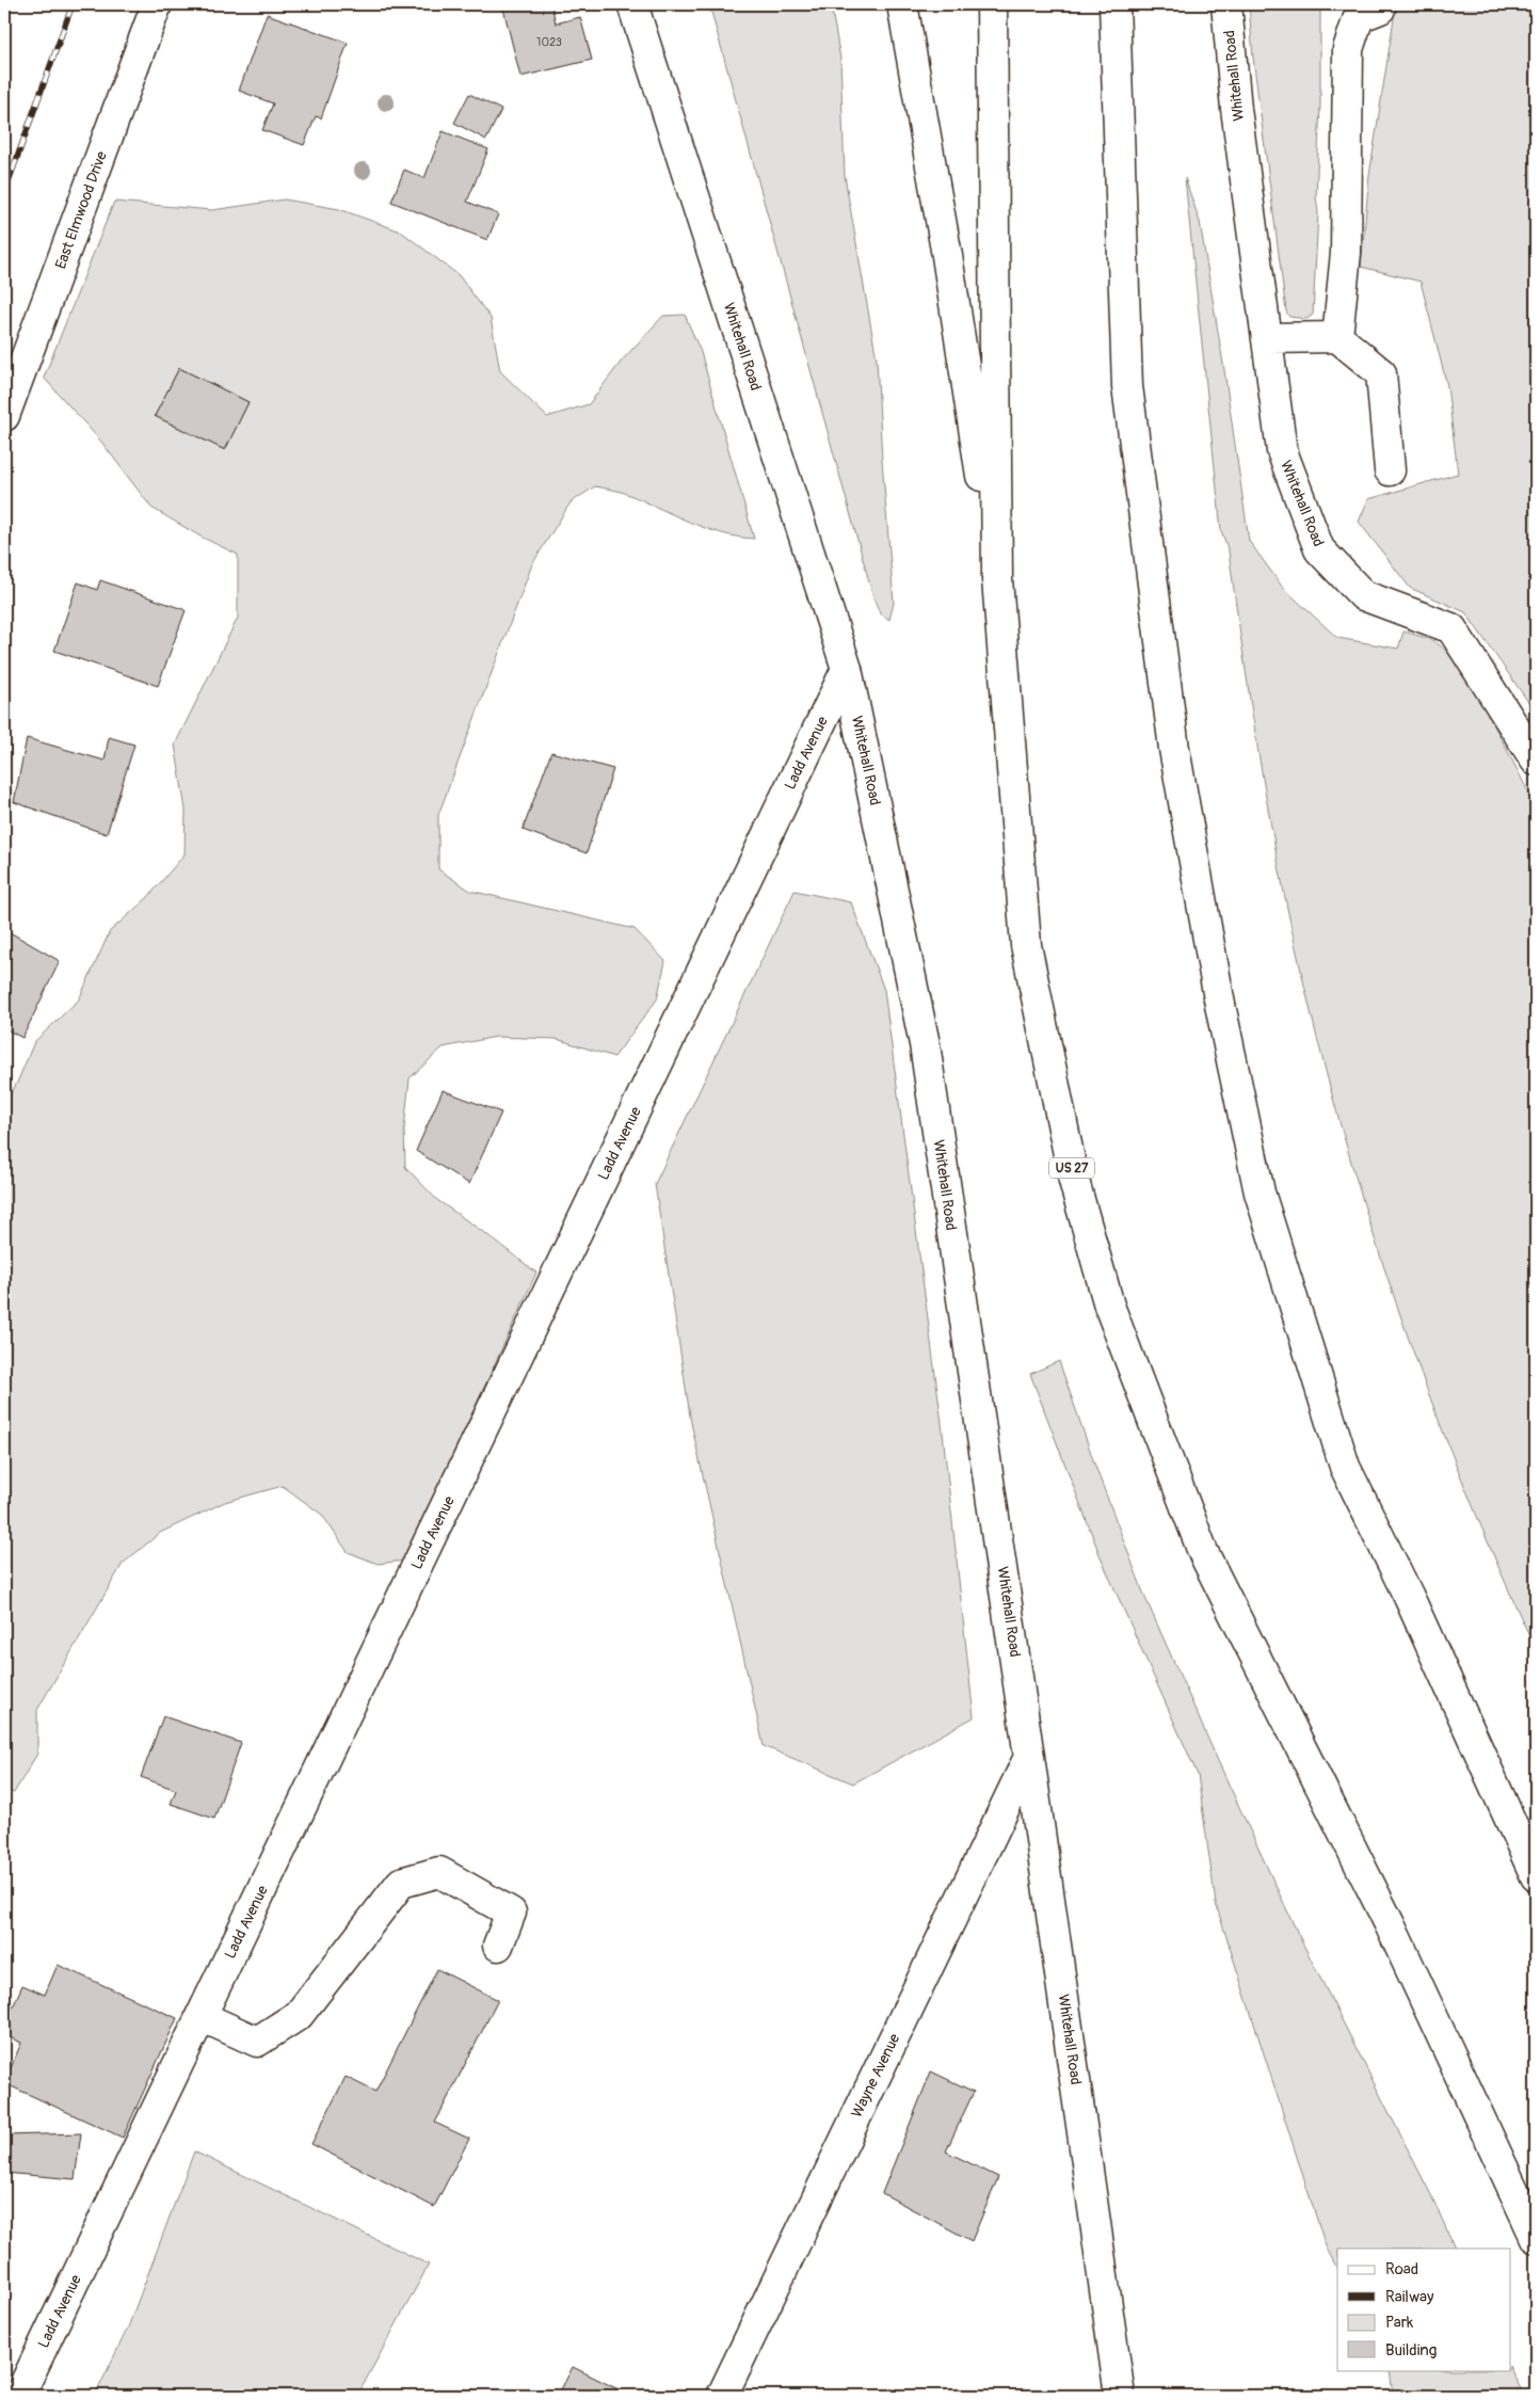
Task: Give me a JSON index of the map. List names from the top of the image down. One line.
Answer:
{"streets":{"main road":["Whitehall Road","East Elmwood Drive","Ladd Avenue","US 27","Wayne Avenue"]},"crossings":[["Whitehall Road","Ladd Avenue"],["Whitehall Road","Wayne Avenue"]],"house_numbers":["1023"],"legend":["Road","Railway","Park","Building"]}
